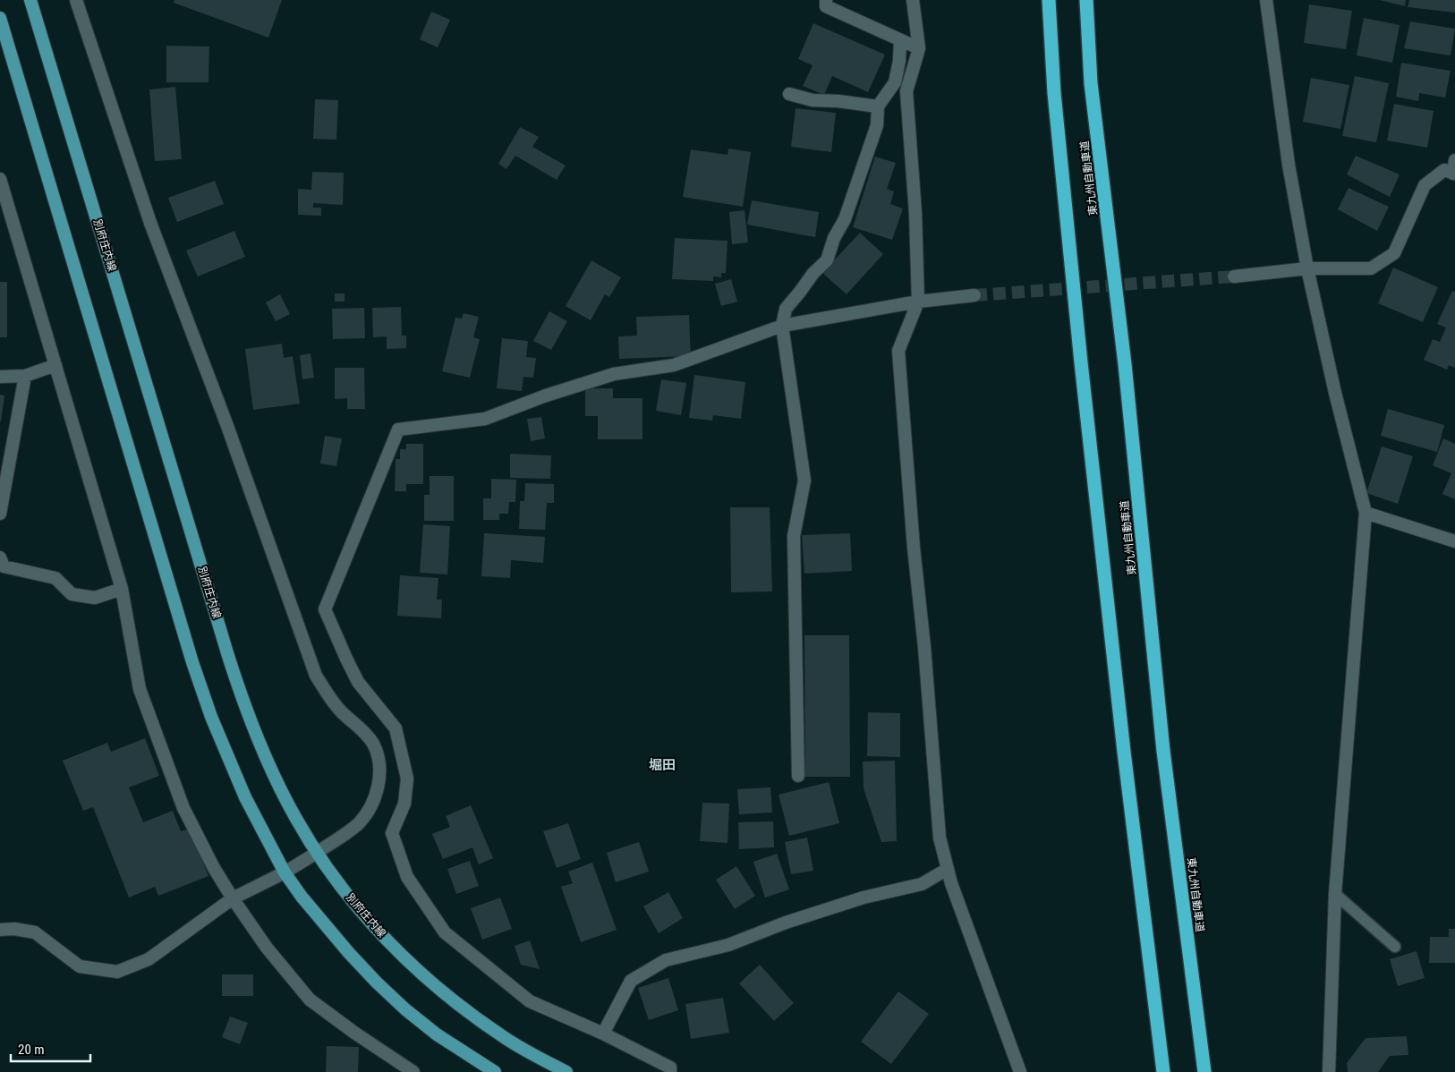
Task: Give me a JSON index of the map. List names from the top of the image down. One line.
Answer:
{"streets":{"highway":["東九州自動車道"],"main road":["別府庄内線"]},"districts":["堀田"],"scale_bar":"20 m"}
